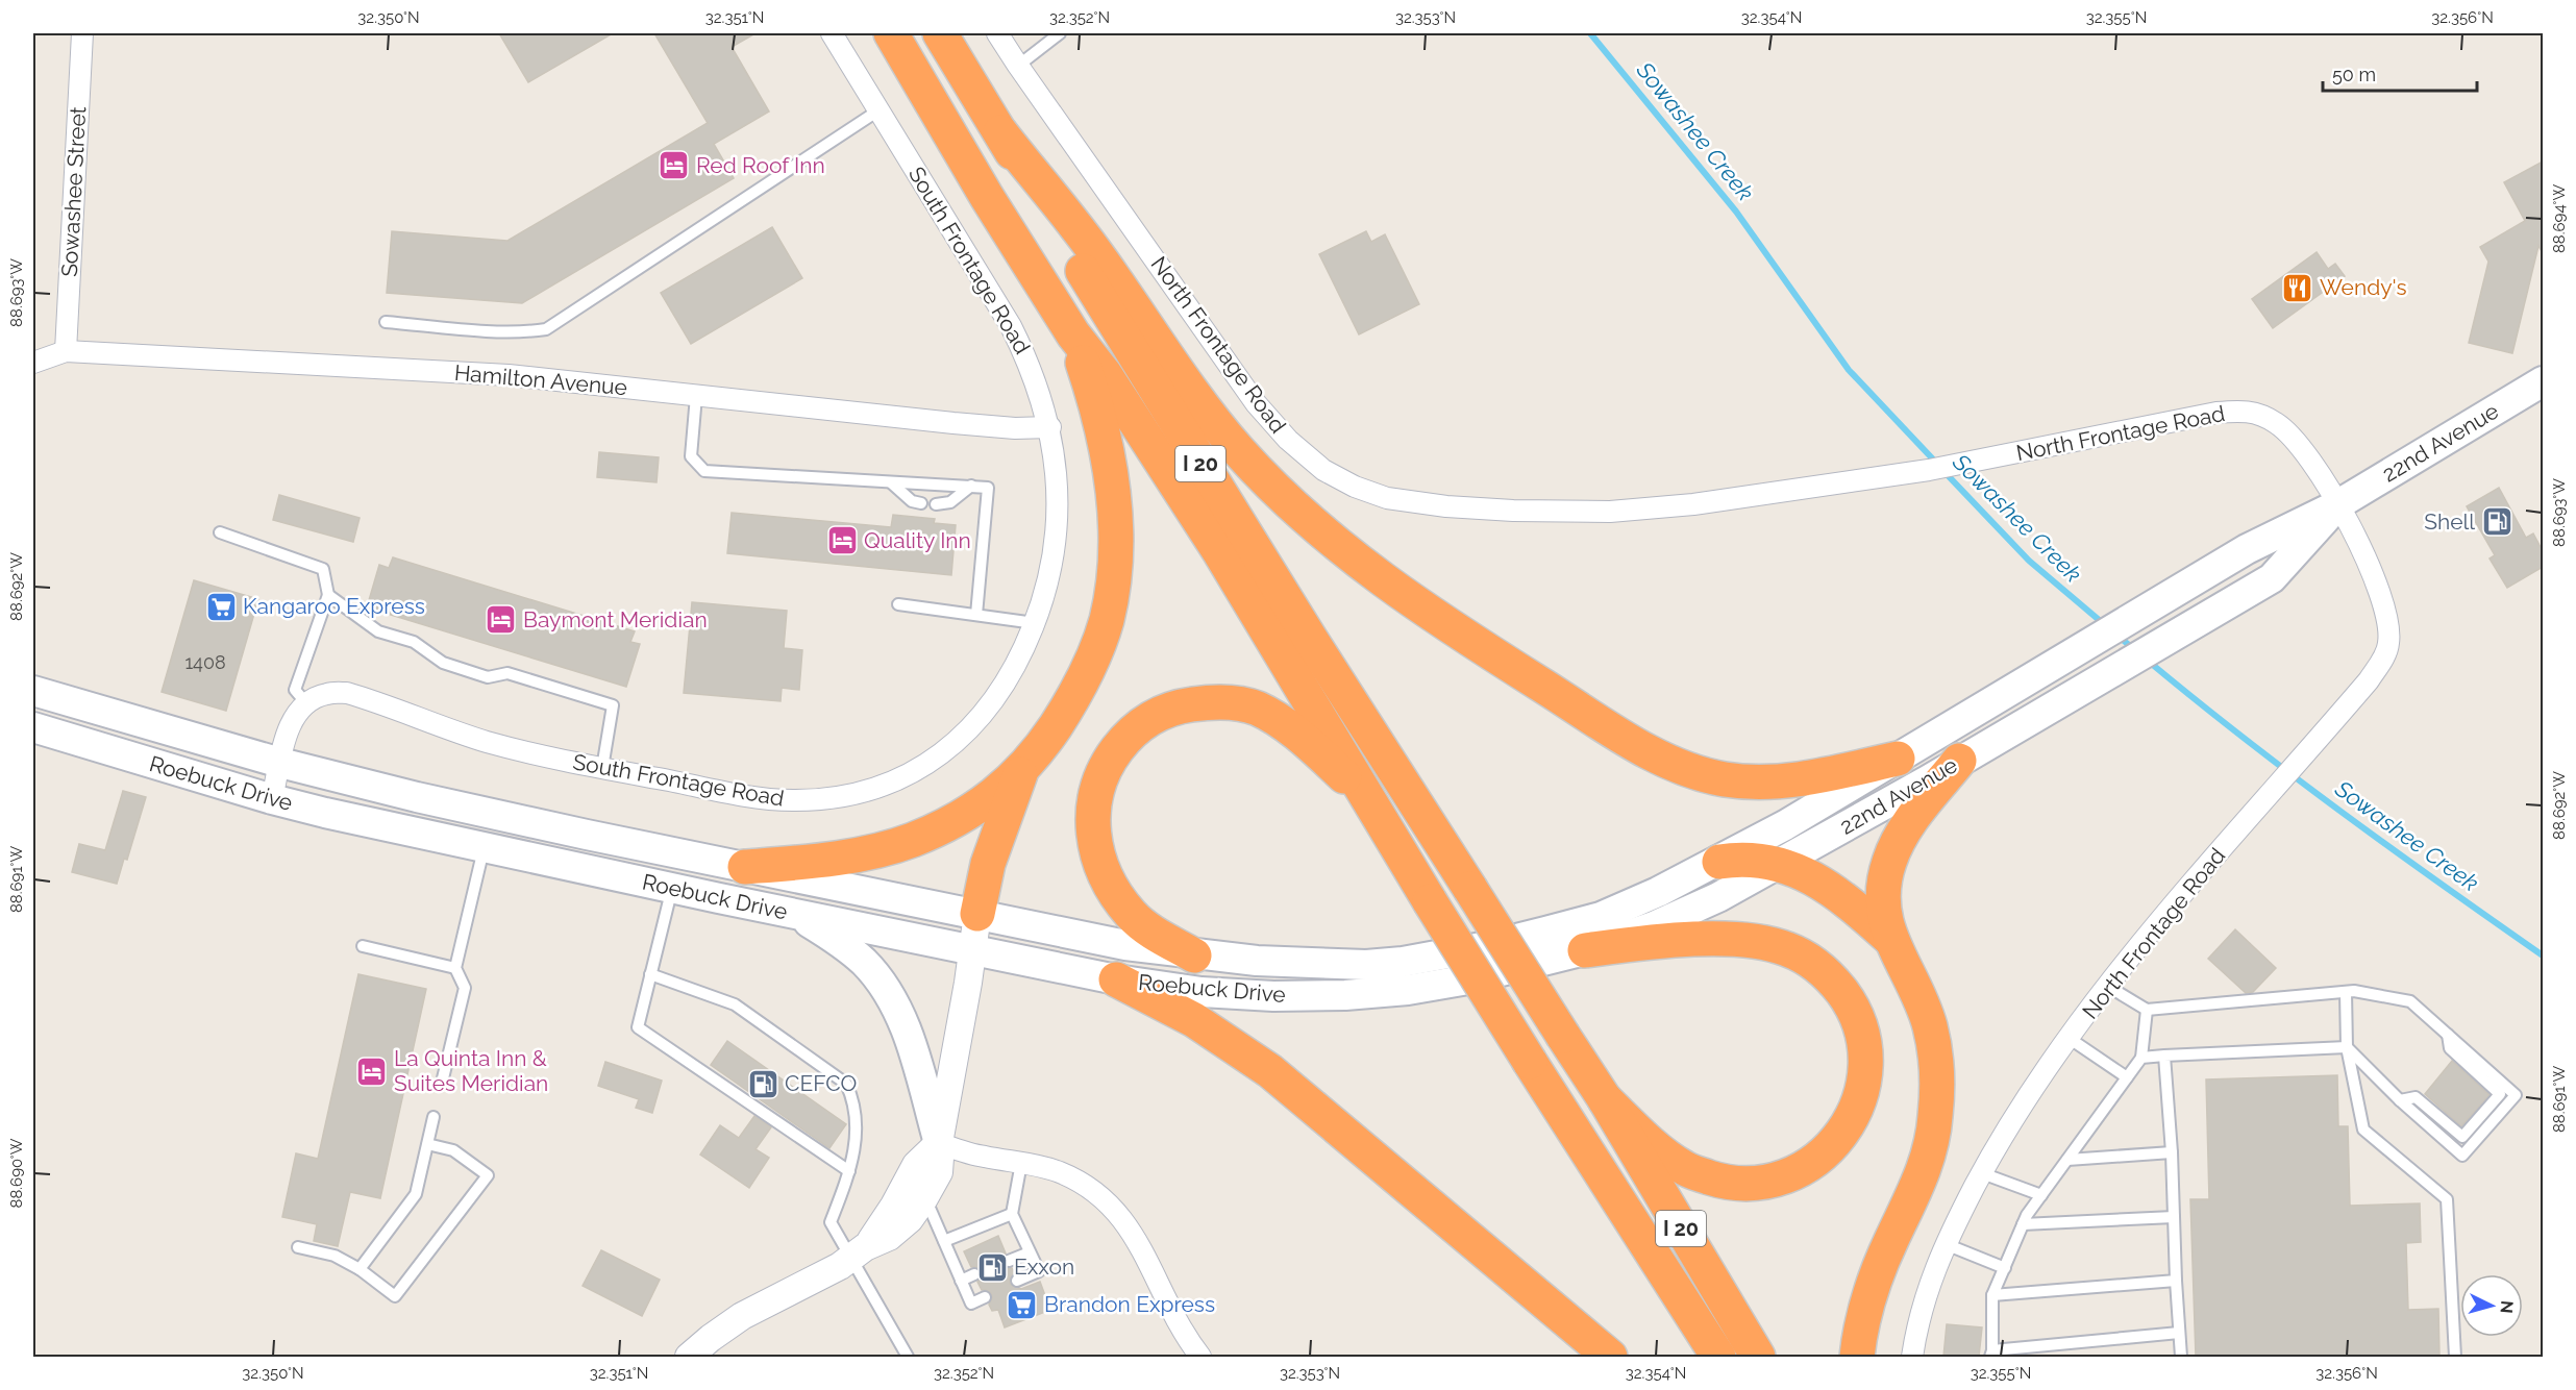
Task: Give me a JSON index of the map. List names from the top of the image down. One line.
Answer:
{"streets":{"highway":["I 20"],"main road":["22nd Avenue","Roebuck Drive"],"street":["Sowashee Street","South Frontage Road","North Frontage Road","Hamilton Avenue"]},"crossings":[["Sowashee Street","Hamilton Avenue"],["South Frontage Road","Hamilton Avenue"],["North Frontage Road","22nd Avenue"],["22nd Avenue","Roebuck Drive"]],"water":["Sowashee Creek"],"places":{"hotel":["Red Roof Inn","Quality Inn","Baymont Meridian","La Quinta Inn & Suites Meridian"],"restaurant":["Wendy's"],"fuel station":["Shell","CEFCO","Exxon"],"supermarket":["Kangaroo Express","Brandon Express"]},"house_numbers":["1408"],"scale_bar":"50 m","north":"right","coordinates":["32.350°N","32.351°N","32.352°N","32.353°N","32.354°N","32.355°N","32.356°N","88.694°W","88.693°W","88.692°W","88.691°W","88.690°W"]}
